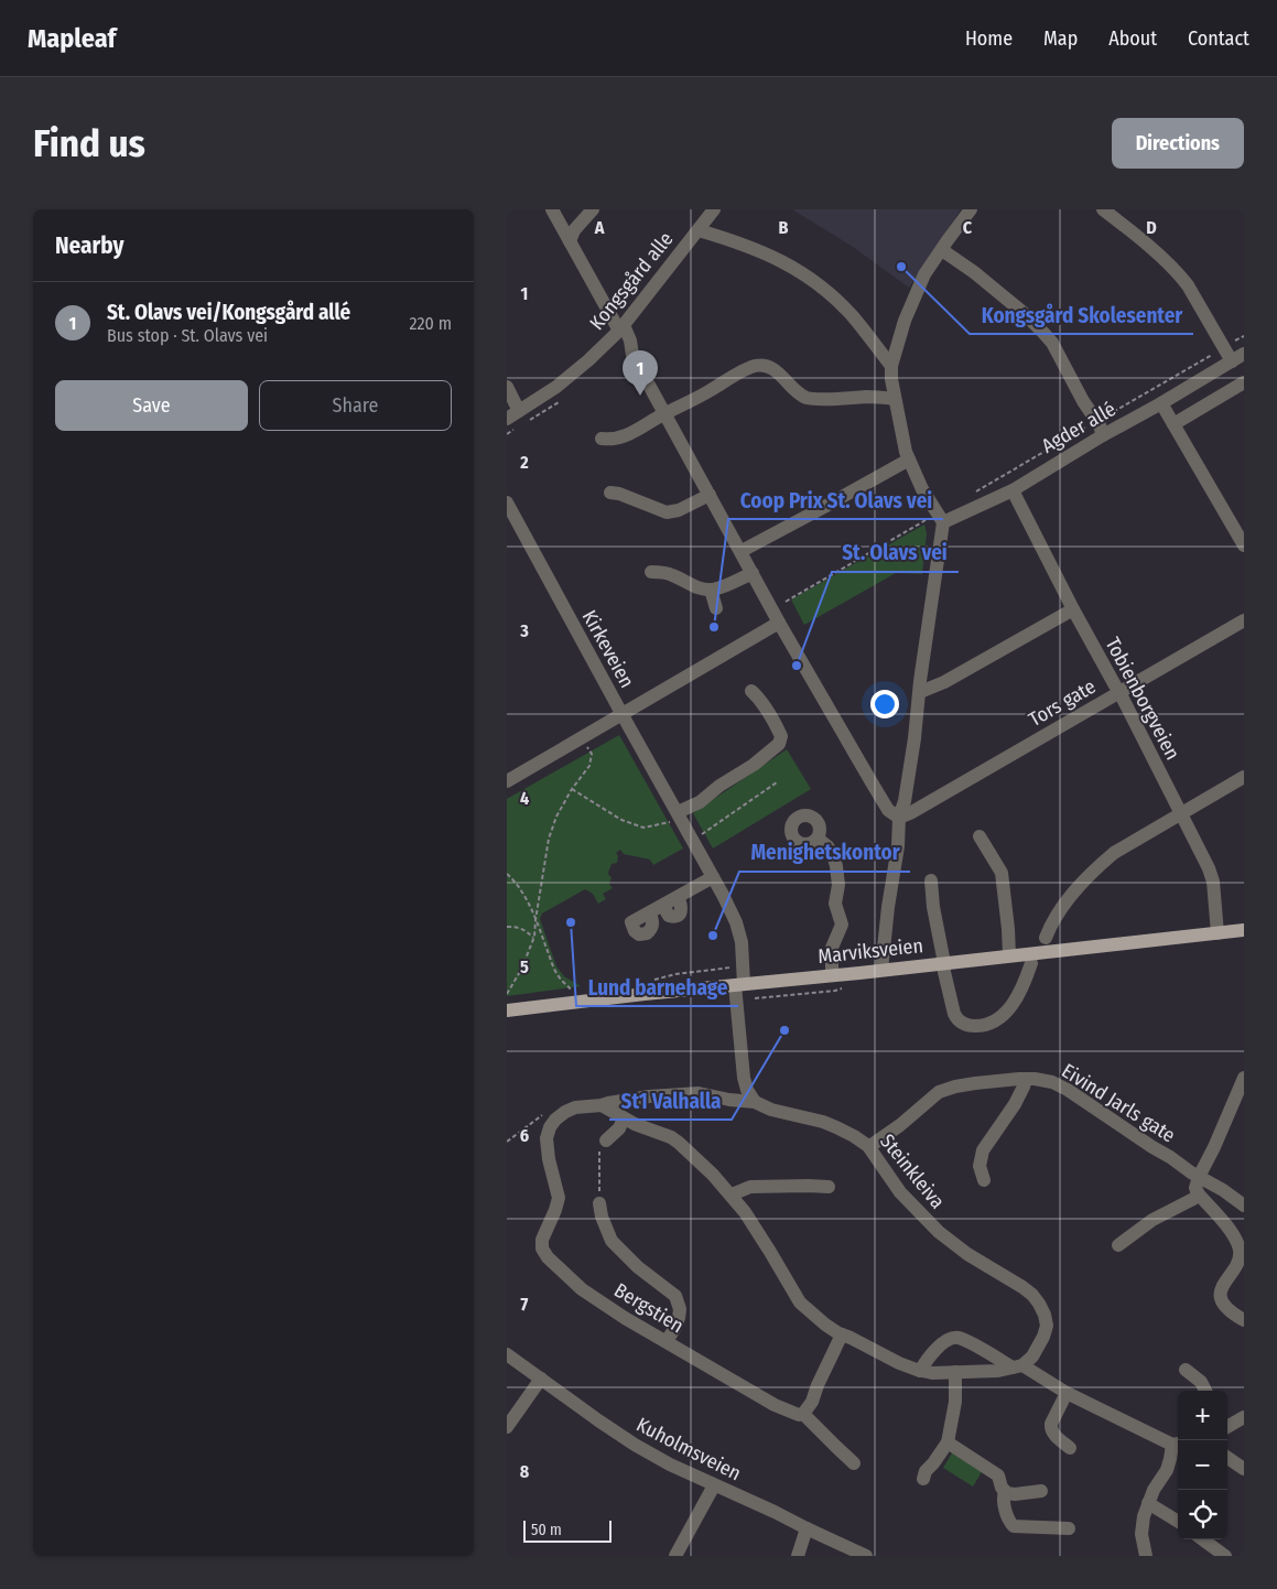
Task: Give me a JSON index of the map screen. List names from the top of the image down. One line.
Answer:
{"streets":{"main road":["Marviksveien"],"street":["Kongsgård alle","Agder allé","Kirkeveien","Tobienborgveien","Tors gate","Eivind Jarls gate","Steinkleiva","Bergstien","Kuholmsveien"]},"crossings":[["Agder allé","Tobienborgveien"],["Kirkeveien","Marviksveien"],["Tobienborgveien","Tors gate"],["Tobienborgveien","Marviksveien"],["Eivind Jarls gate","Steinkleiva"],["Steinkleiva","Bergstien"]],"places":["Kongsgård Skolesenter","Coop Prix St. Olavs vei","St. Olavs vei","Lund barnehage","Menighetskontor","St1 Valhalla"],"scale_bar":"50 m","page":{"header":"Mapleaf","nav":["Home","Map","About","Contact"],"buttons":["Directions",["Save","Share"]],"title":"Find us","heading":"Nearby","list":[{"mark":"1","name":"St. Olavs vei/Kongsgård allé","note":"Bus stop · St. Olavs vei","value":"220 m"}],"pins":"1","map_buttons":["+","−"],"scale":"50 m"},"grid":{"columns":["A","B","C","D"],"rows":["1","2","3","4","5","6","7","8"]}}
